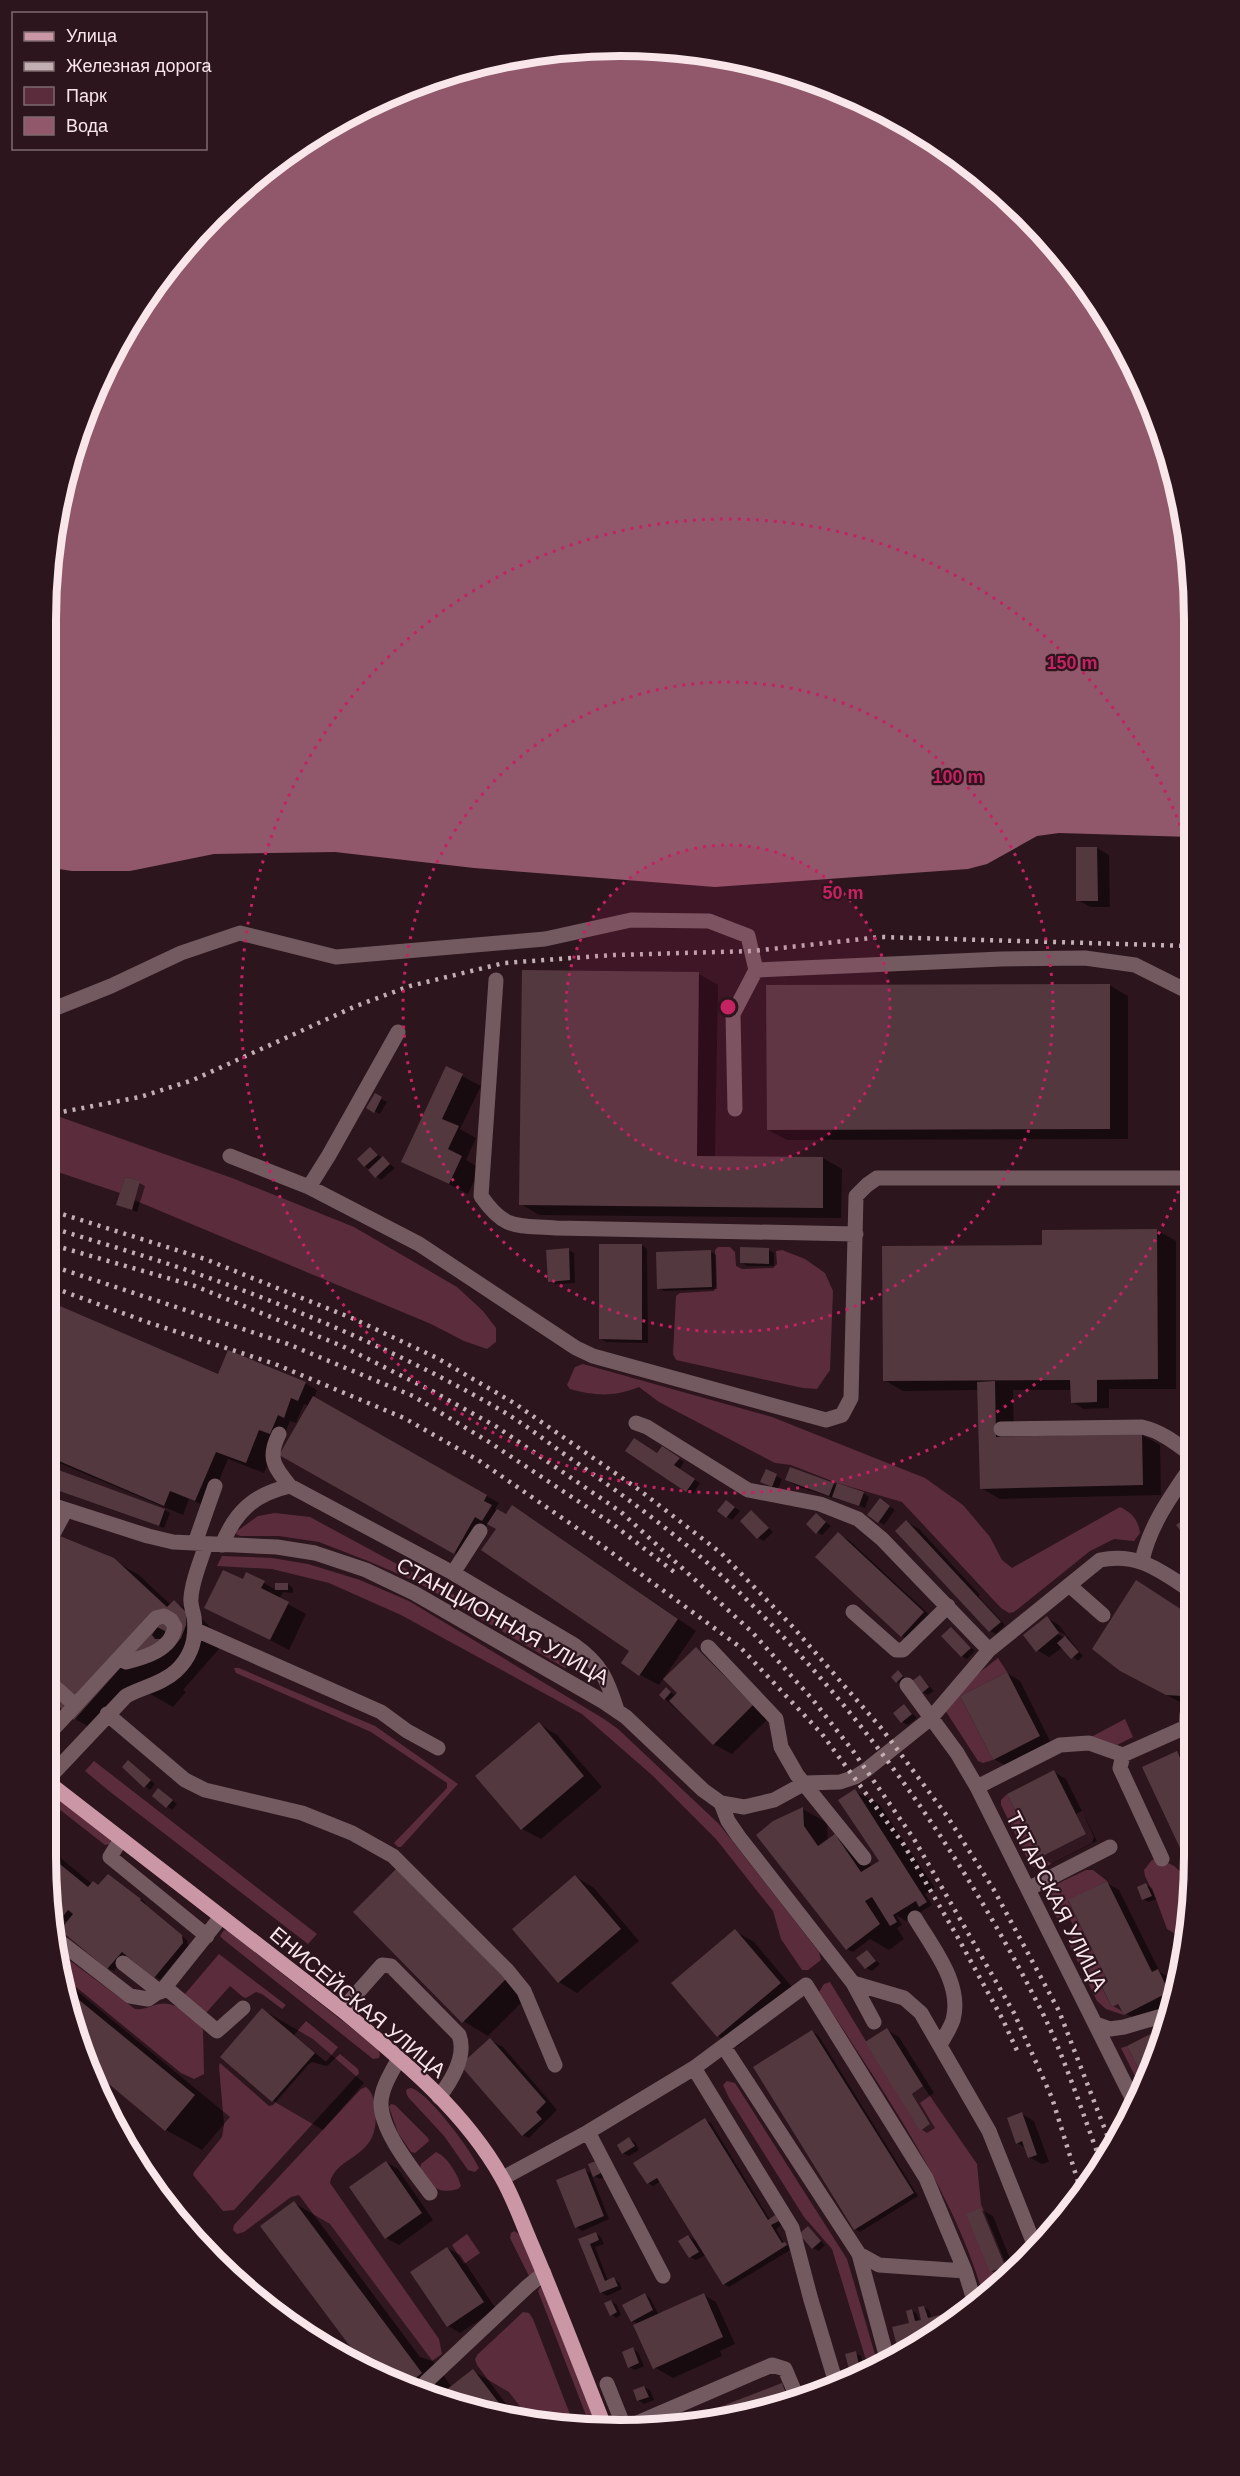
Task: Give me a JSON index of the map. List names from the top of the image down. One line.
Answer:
{"streets":{"main road":["ЕНИСЕЙСКАЯ УЛИЦА"],"street":["СТАНЦИОННАЯ УЛИЦА","ТАТАРСКАЯ УЛИЦА"]},"legend":["Улица","Железная дорога","Парк","Вода"],"rings":["150 m","100 m","50 m"]}
